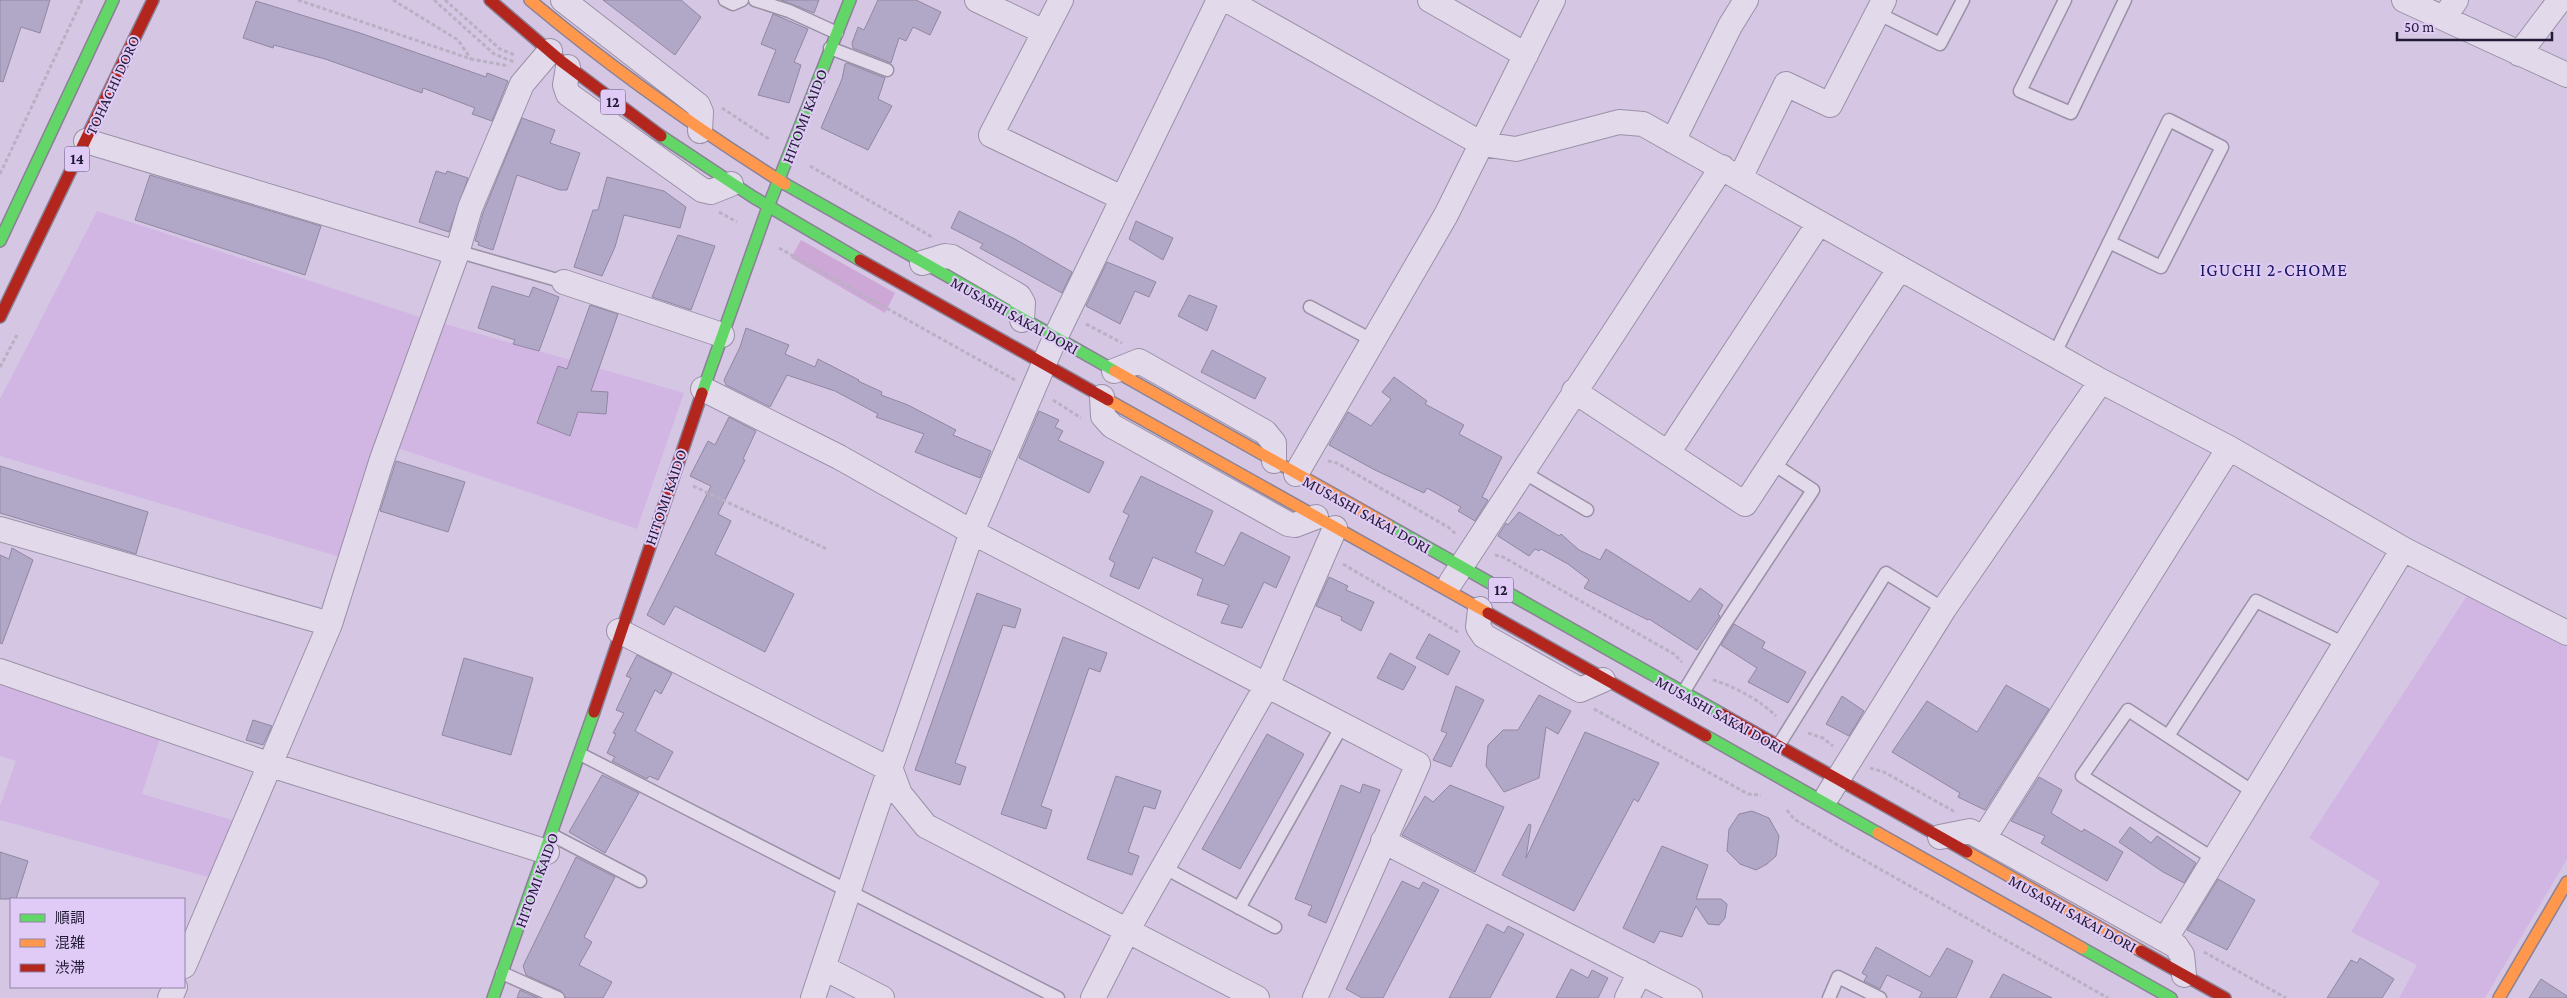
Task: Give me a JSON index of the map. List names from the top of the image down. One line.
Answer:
{"streets":{"main road":["TOHACHI DORO","12","HITOMI KAIDO","14","MUSASHI SAKAI DORI"]},"crossings":[["12","HITOMI KAIDO"],["HITOMI KAIDO","MUSASHI SAKAI DORI"]],"districts":["IGUCHI 2-CHOME"],"legend":["順調","混雑","渋滞"],"scale_bar":"50 m"}
